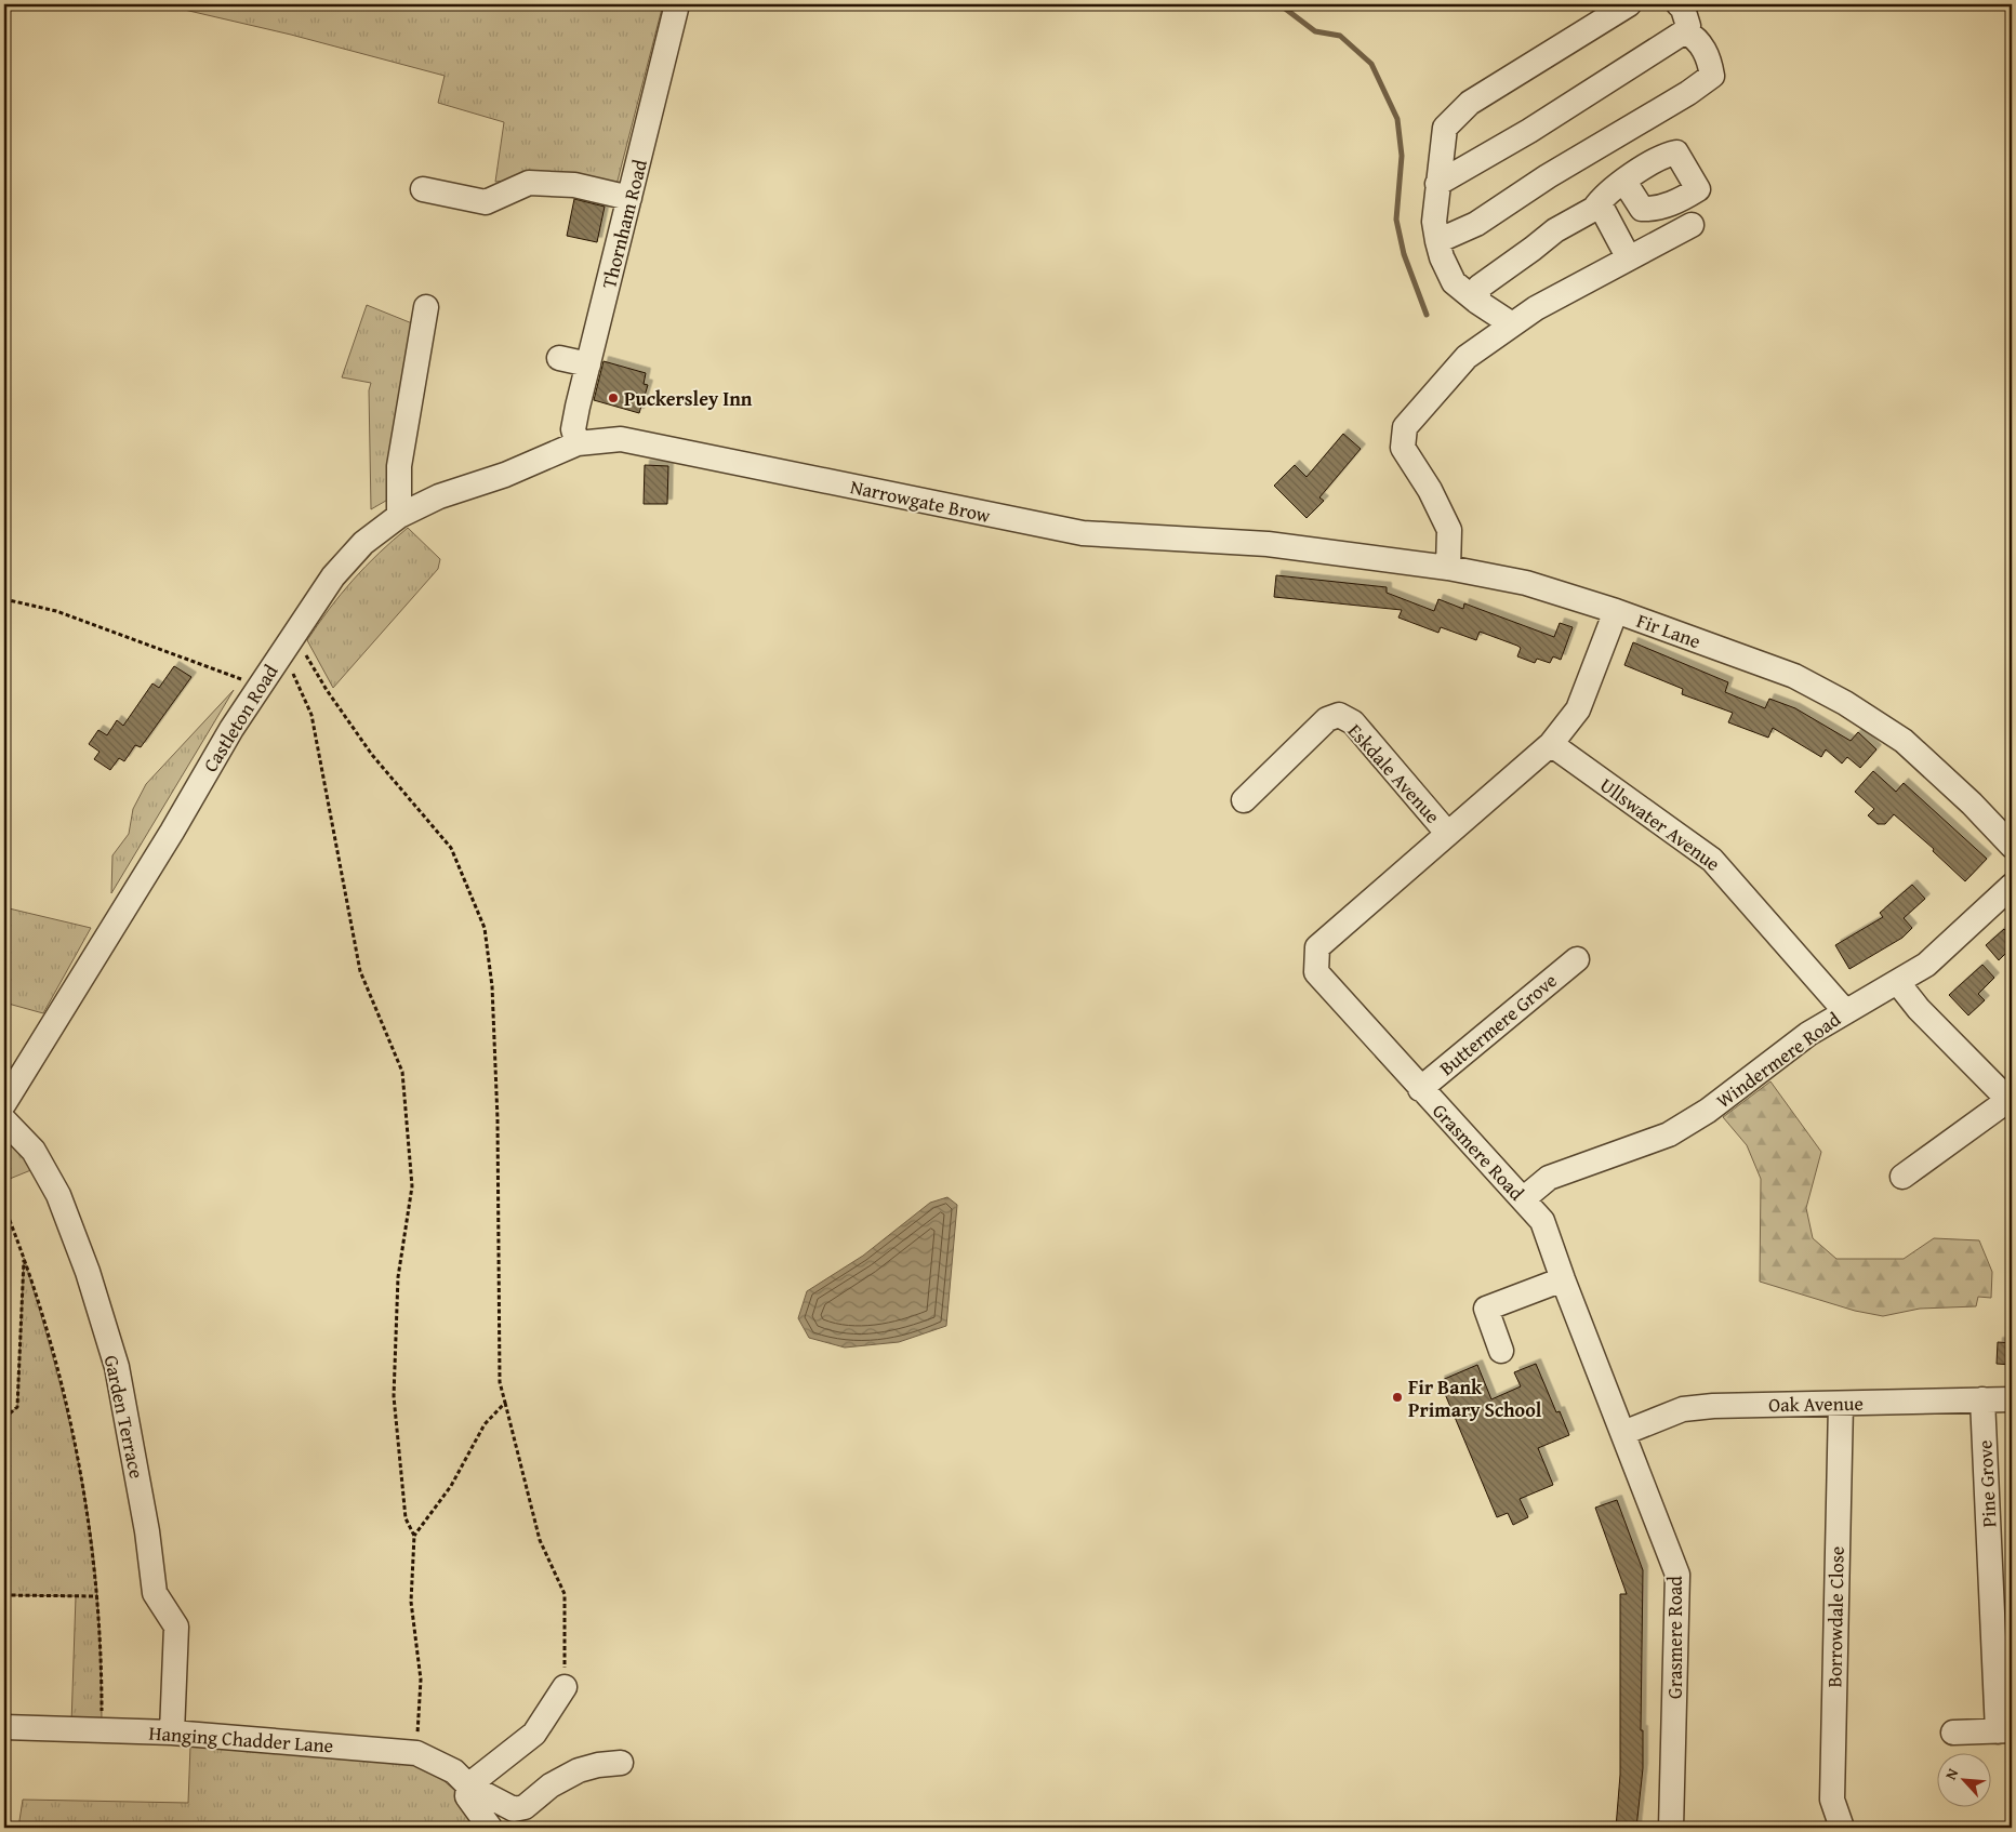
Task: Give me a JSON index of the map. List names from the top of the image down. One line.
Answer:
{"streets":{"street":["Thornham Road","Narrowgate Brow","Fir Lane","Castleton Road","Eskdale Avenue","Ullswater Avenue","Buttermere Grove","Windermere Road","Grasmere Road","Oak Avenue","Garden Terrace","Pine Grove","Borrowdale Close","Hanging Chadder Lane"]},"crossings":[["Thornham Road","Narrowgate Brow"],["Thornham Road","Castleton Road"],["Narrowgate Brow","Fir Lane"],["Narrowgate Brow","Castleton Road"],["Fir Lane","Grasmere Road"],["Eskdale Avenue","Grasmere Road"],["Ullswater Avenue","Windermere Road"],["Ullswater Avenue","Grasmere Road"],["Buttermere Grove","Grasmere Road"],["Windermere Road","Grasmere Road"],["Grasmere Road","Oak Avenue"],["Oak Avenue","Pine Grove"],["Oak Avenue","Borrowdale Close"],["Garden Terrace","Hanging Chadder Lane"]],"places":["Puckersley Inn","Fir Bank Primary School"],"north":"top left"}
